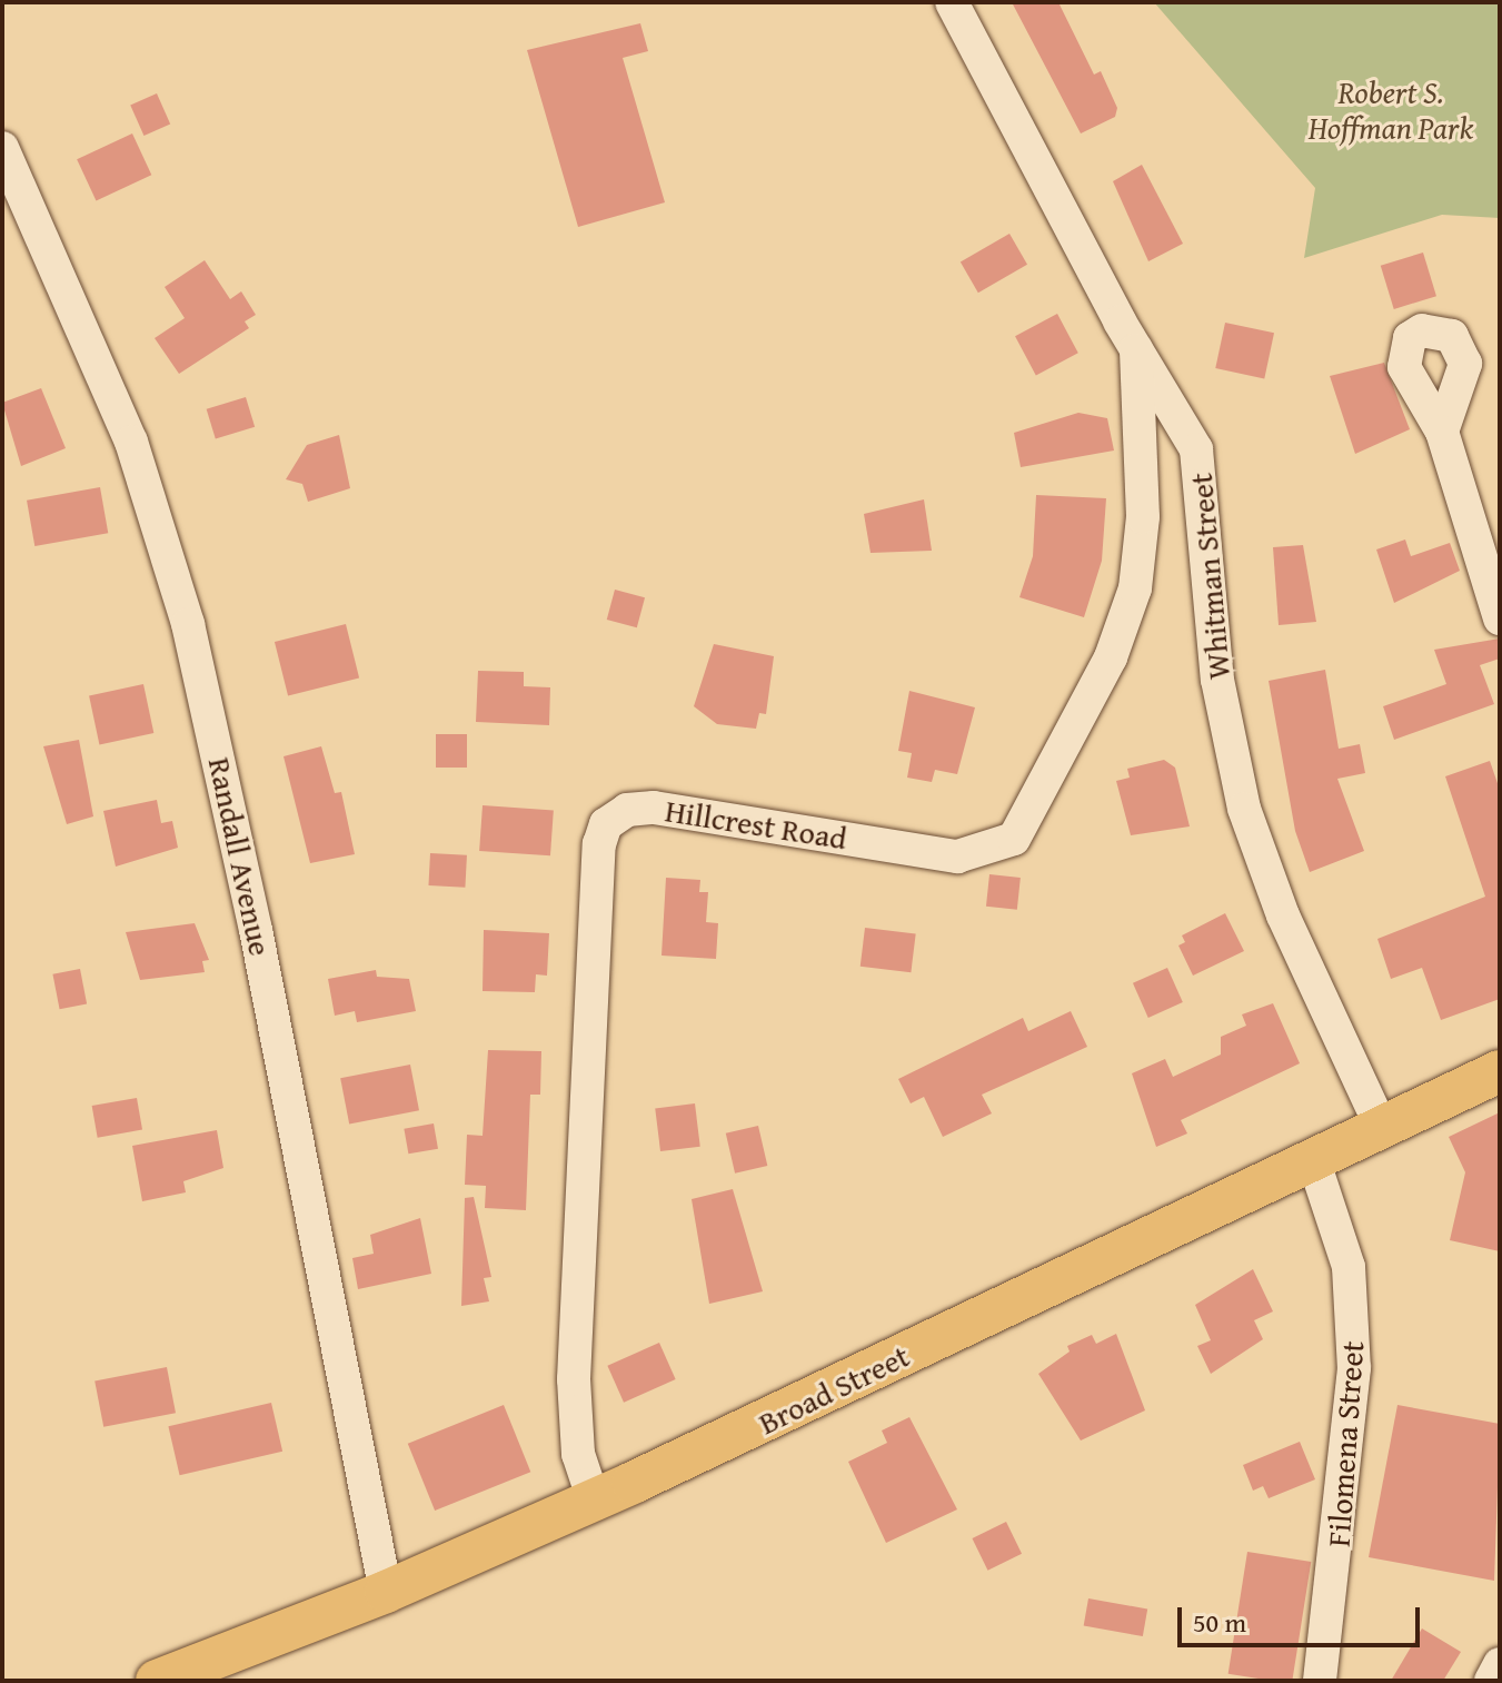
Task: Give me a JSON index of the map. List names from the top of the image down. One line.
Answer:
{"streets":{"main road":["Broad Street"],"street":["Whitman Street","Hillcrest Road","Randall Avenue","Filomena Street"]},"crossings":[["Whitman Street","Hillcrest Road"],["Whitman Street","Broad Street"],["Hillcrest Road","Broad Street"],["Randall Avenue","Broad Street"],["Broad Street","Filomena Street"]],"parks":["Robert S. Hoffman Park"],"scale_bar":"50 m"}
